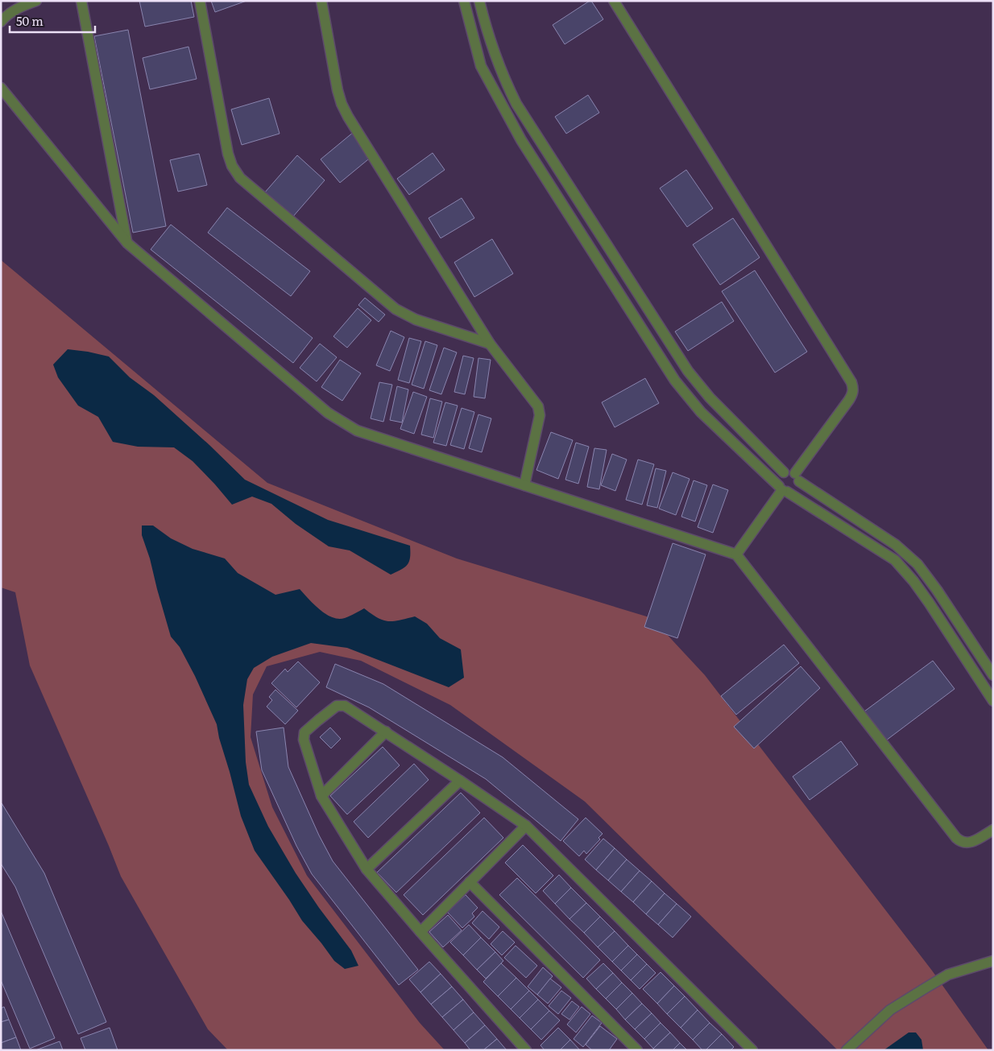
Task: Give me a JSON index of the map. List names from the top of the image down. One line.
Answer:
{"scale_bar":"50 m"}
